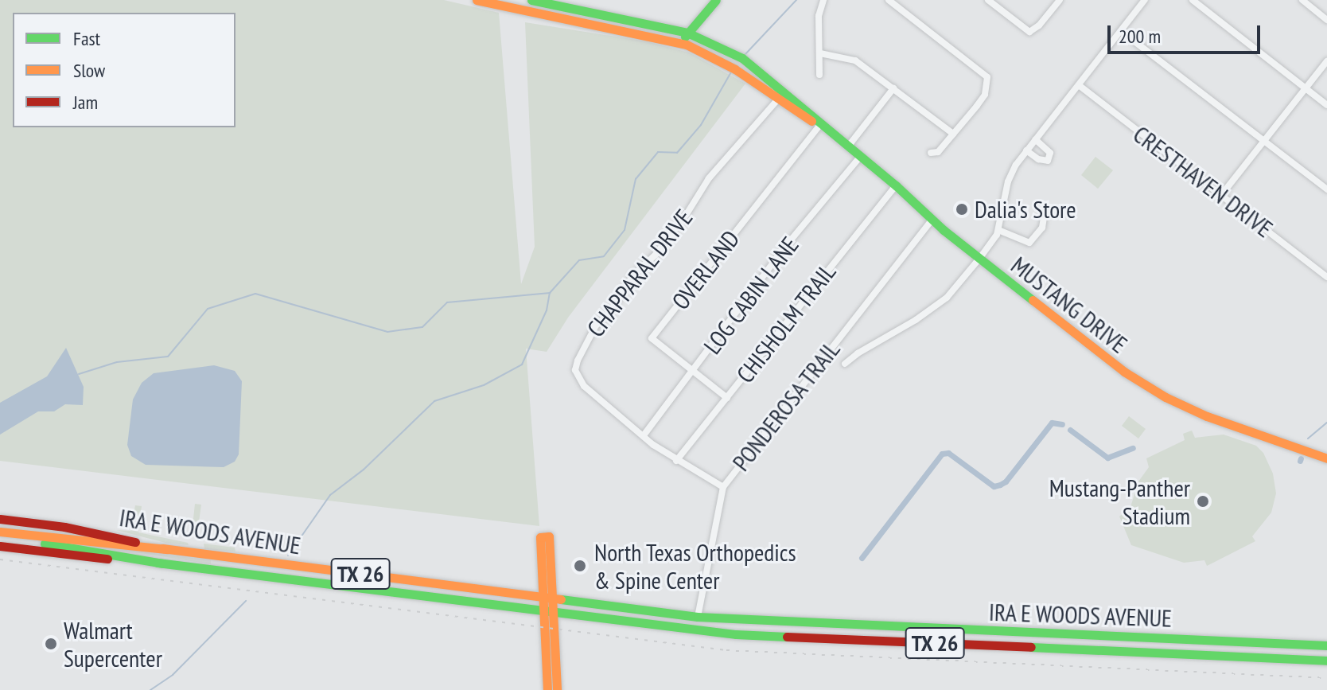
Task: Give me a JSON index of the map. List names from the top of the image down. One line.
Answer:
{"streets":{"main road":["MUSTANG DRIVE","IRA E WOODS AVENUE","TX 26"],"street":["CRESTHAVEN DRIVE","OVERLAND","CHAPPARAL DRIVE","LOG CABIN LANE","CHISHOLM TRAIL","PONDEROSA TRAIL"]},"crossings":[["OVERLAND","LOG CABIN LANE"],["OVERLAND","MUSTANG DRIVE"],["OVERLAND","CHISHOLM TRAIL"],["CHAPPARAL DRIVE","LOG CABIN LANE"],["CHAPPARAL DRIVE","MUSTANG DRIVE"],["CHAPPARAL DRIVE","CHISHOLM TRAIL"],["CHAPPARAL DRIVE","PONDEROSA TRAIL"],["LOG CABIN LANE","MUSTANG DRIVE"],["MUSTANG DRIVE","CHISHOLM TRAIL"],["MUSTANG DRIVE","PONDEROSA TRAIL"],["PONDEROSA TRAIL","IRA E WOODS AVENUE"],["IRA E WOODS AVENUE","TX 26"]],"places":["Dalia's Store","Mustang-Panther Stadium","North Texas Orthopedics & Spine Center","Walmart Supercenter"],"legend":["Fast","Slow","Jam"],"scale_bar":"200 m"}
